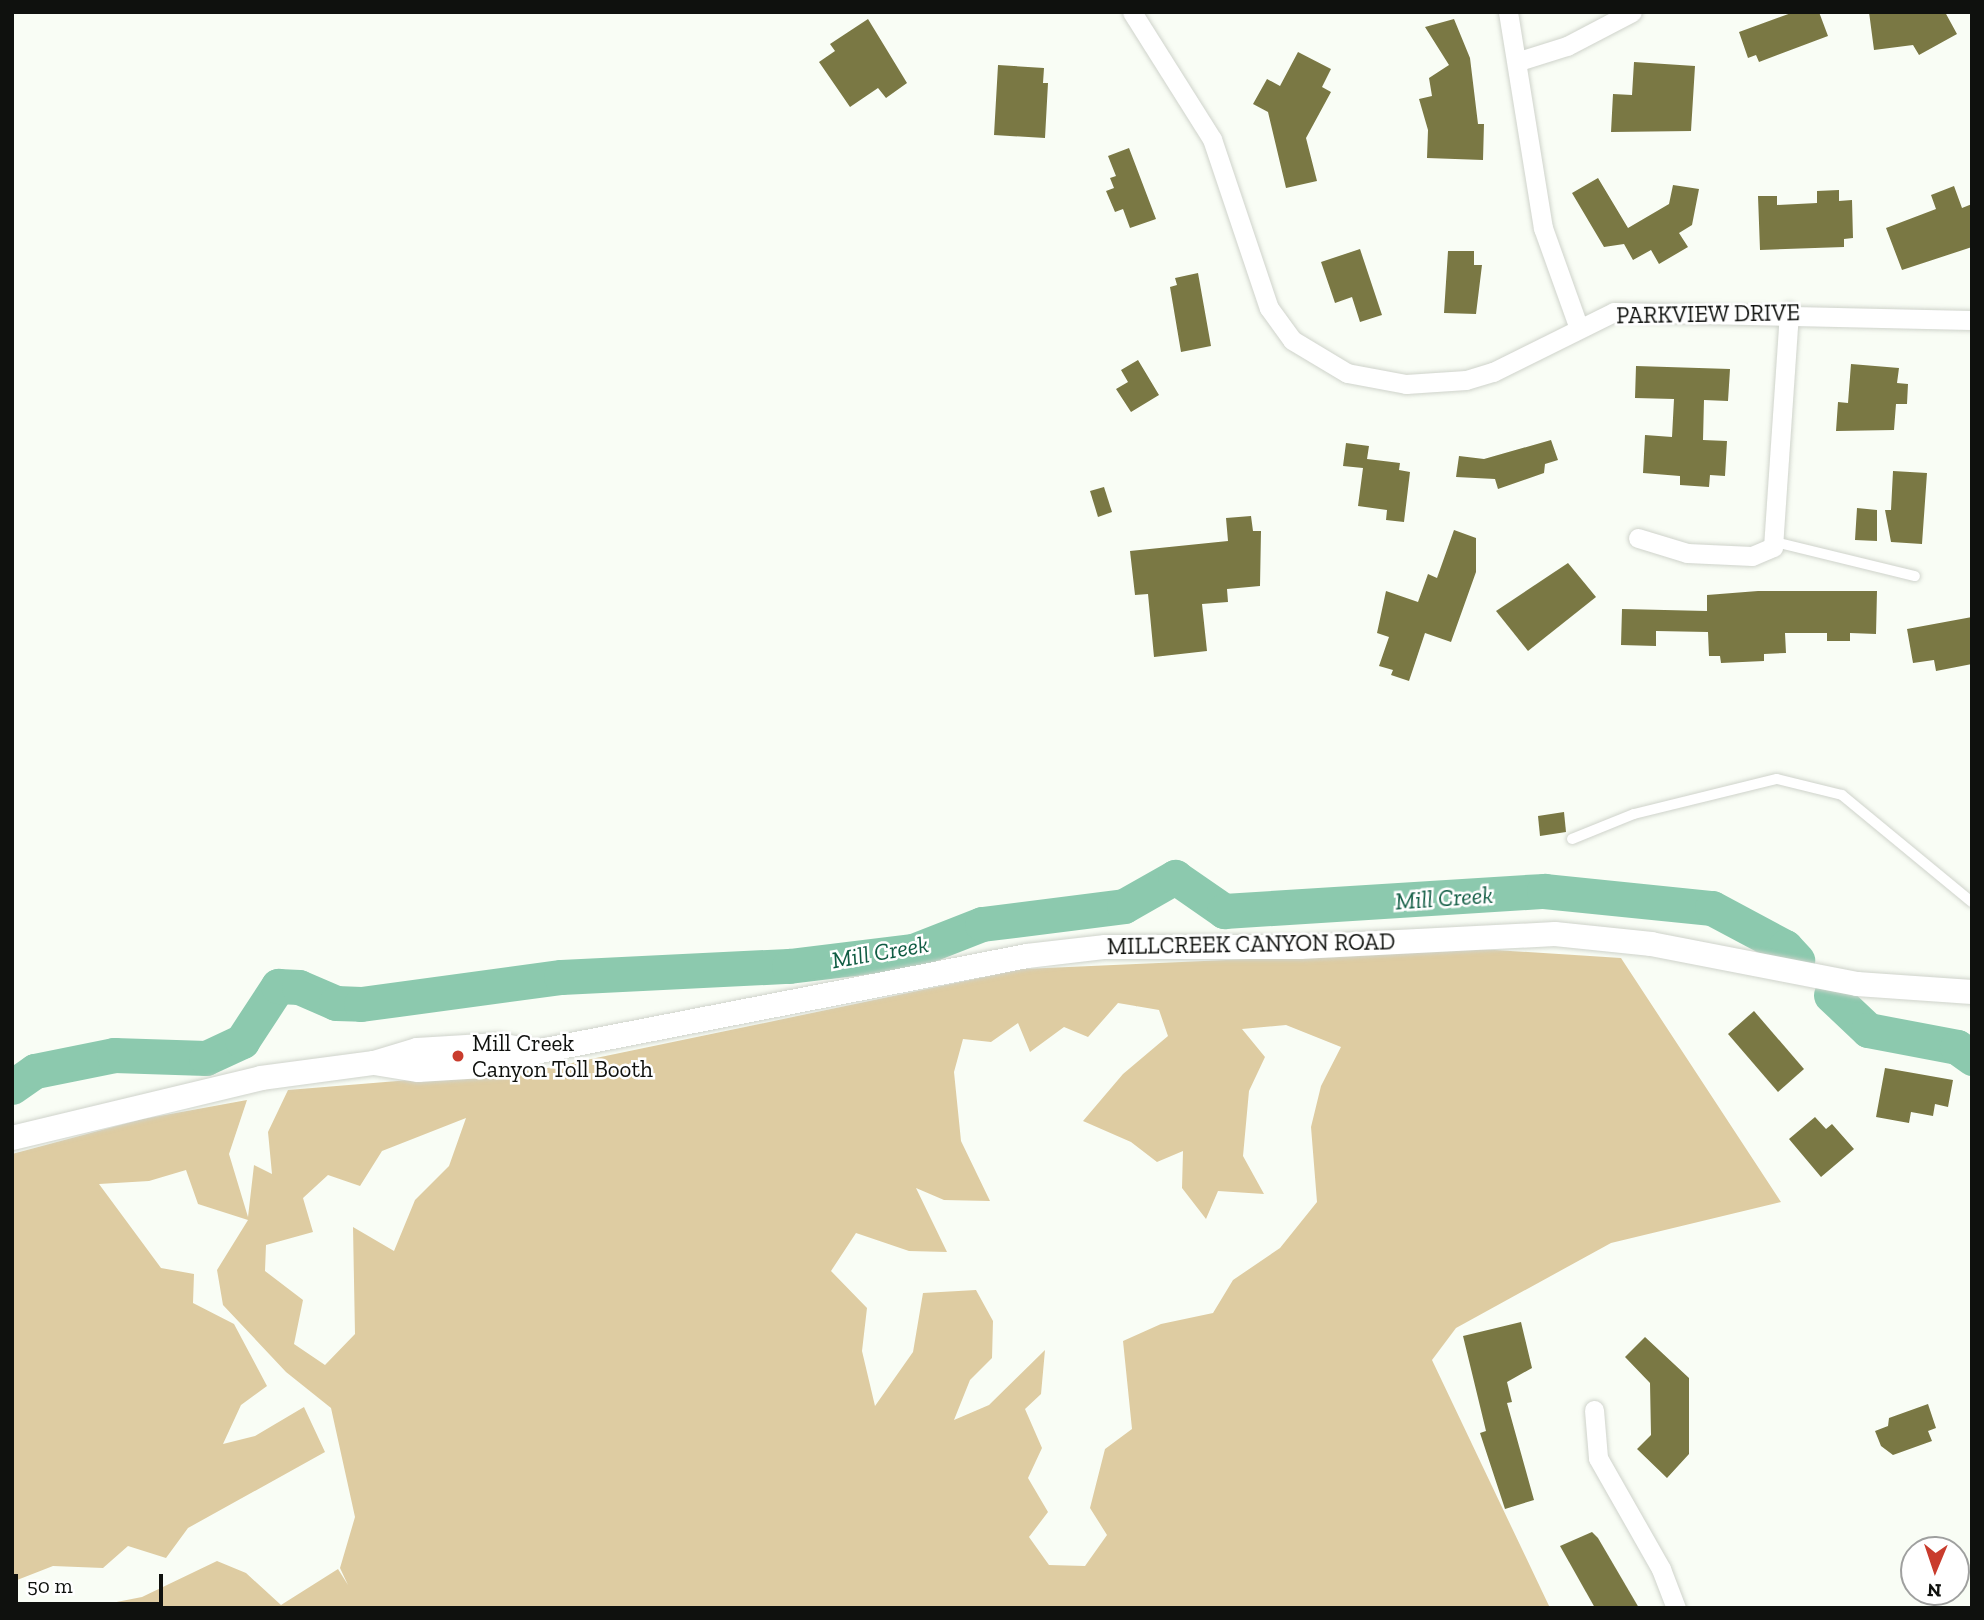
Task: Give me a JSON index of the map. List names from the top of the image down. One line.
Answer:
{"streets":{"street":["PARKVIEW DRIVE","MILLCREEK CANYON ROAD"]},"water":["Mill Creek"],"places":["Mill Creek Canyon Toll Booth"],"scale_bar":"50 m","north":"bottom"}
